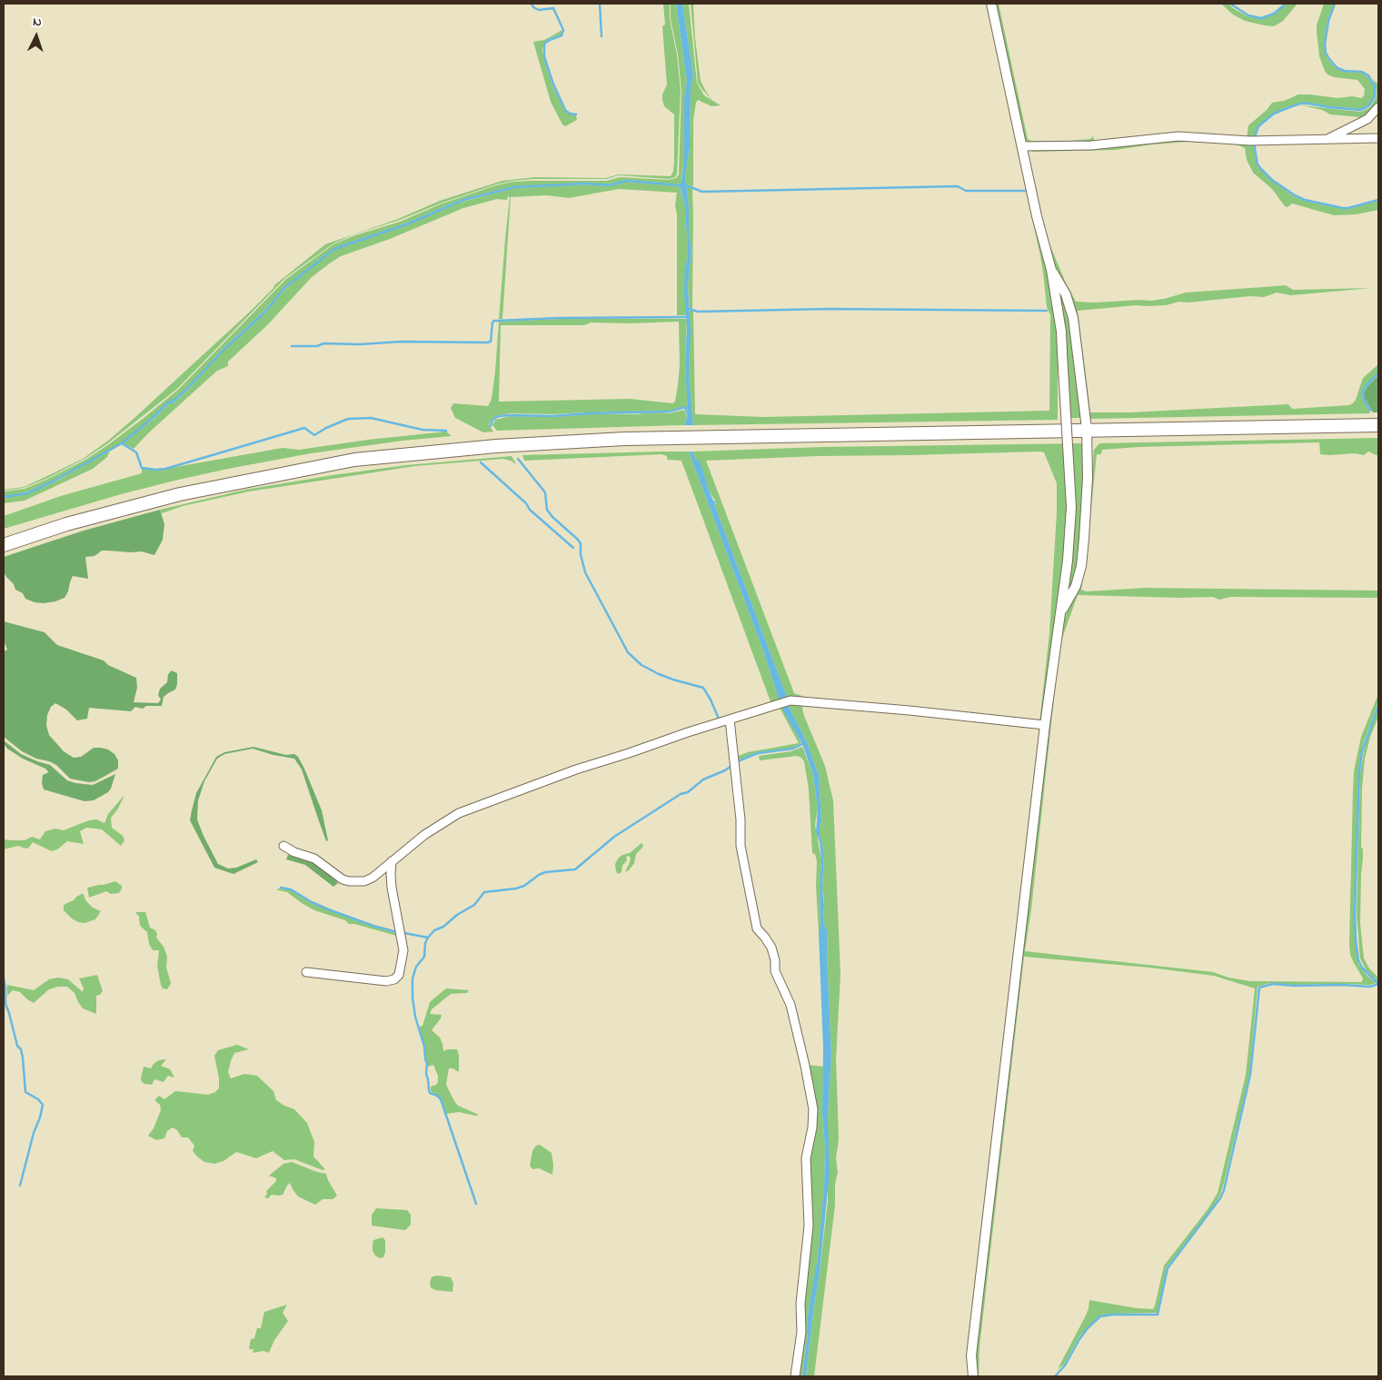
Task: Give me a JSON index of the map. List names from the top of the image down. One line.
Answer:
{"north":"top"}
